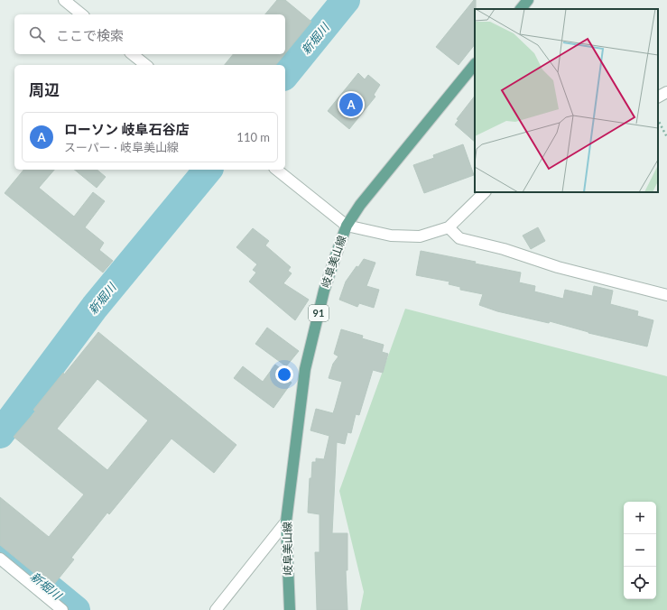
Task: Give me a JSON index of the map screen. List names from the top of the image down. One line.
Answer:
{"streets":{"main road":["岐阜美山線","91"]},"water":["新堀川"],"page":{"search":"ここで検索","heading":"周辺","pins":"A","list":[{"mark":"A","name":"ローソン 岐阜石谷店","note":"スーパー · 岐阜美山線","value":"110 m"}],"map_buttons":["+","−"]}}
